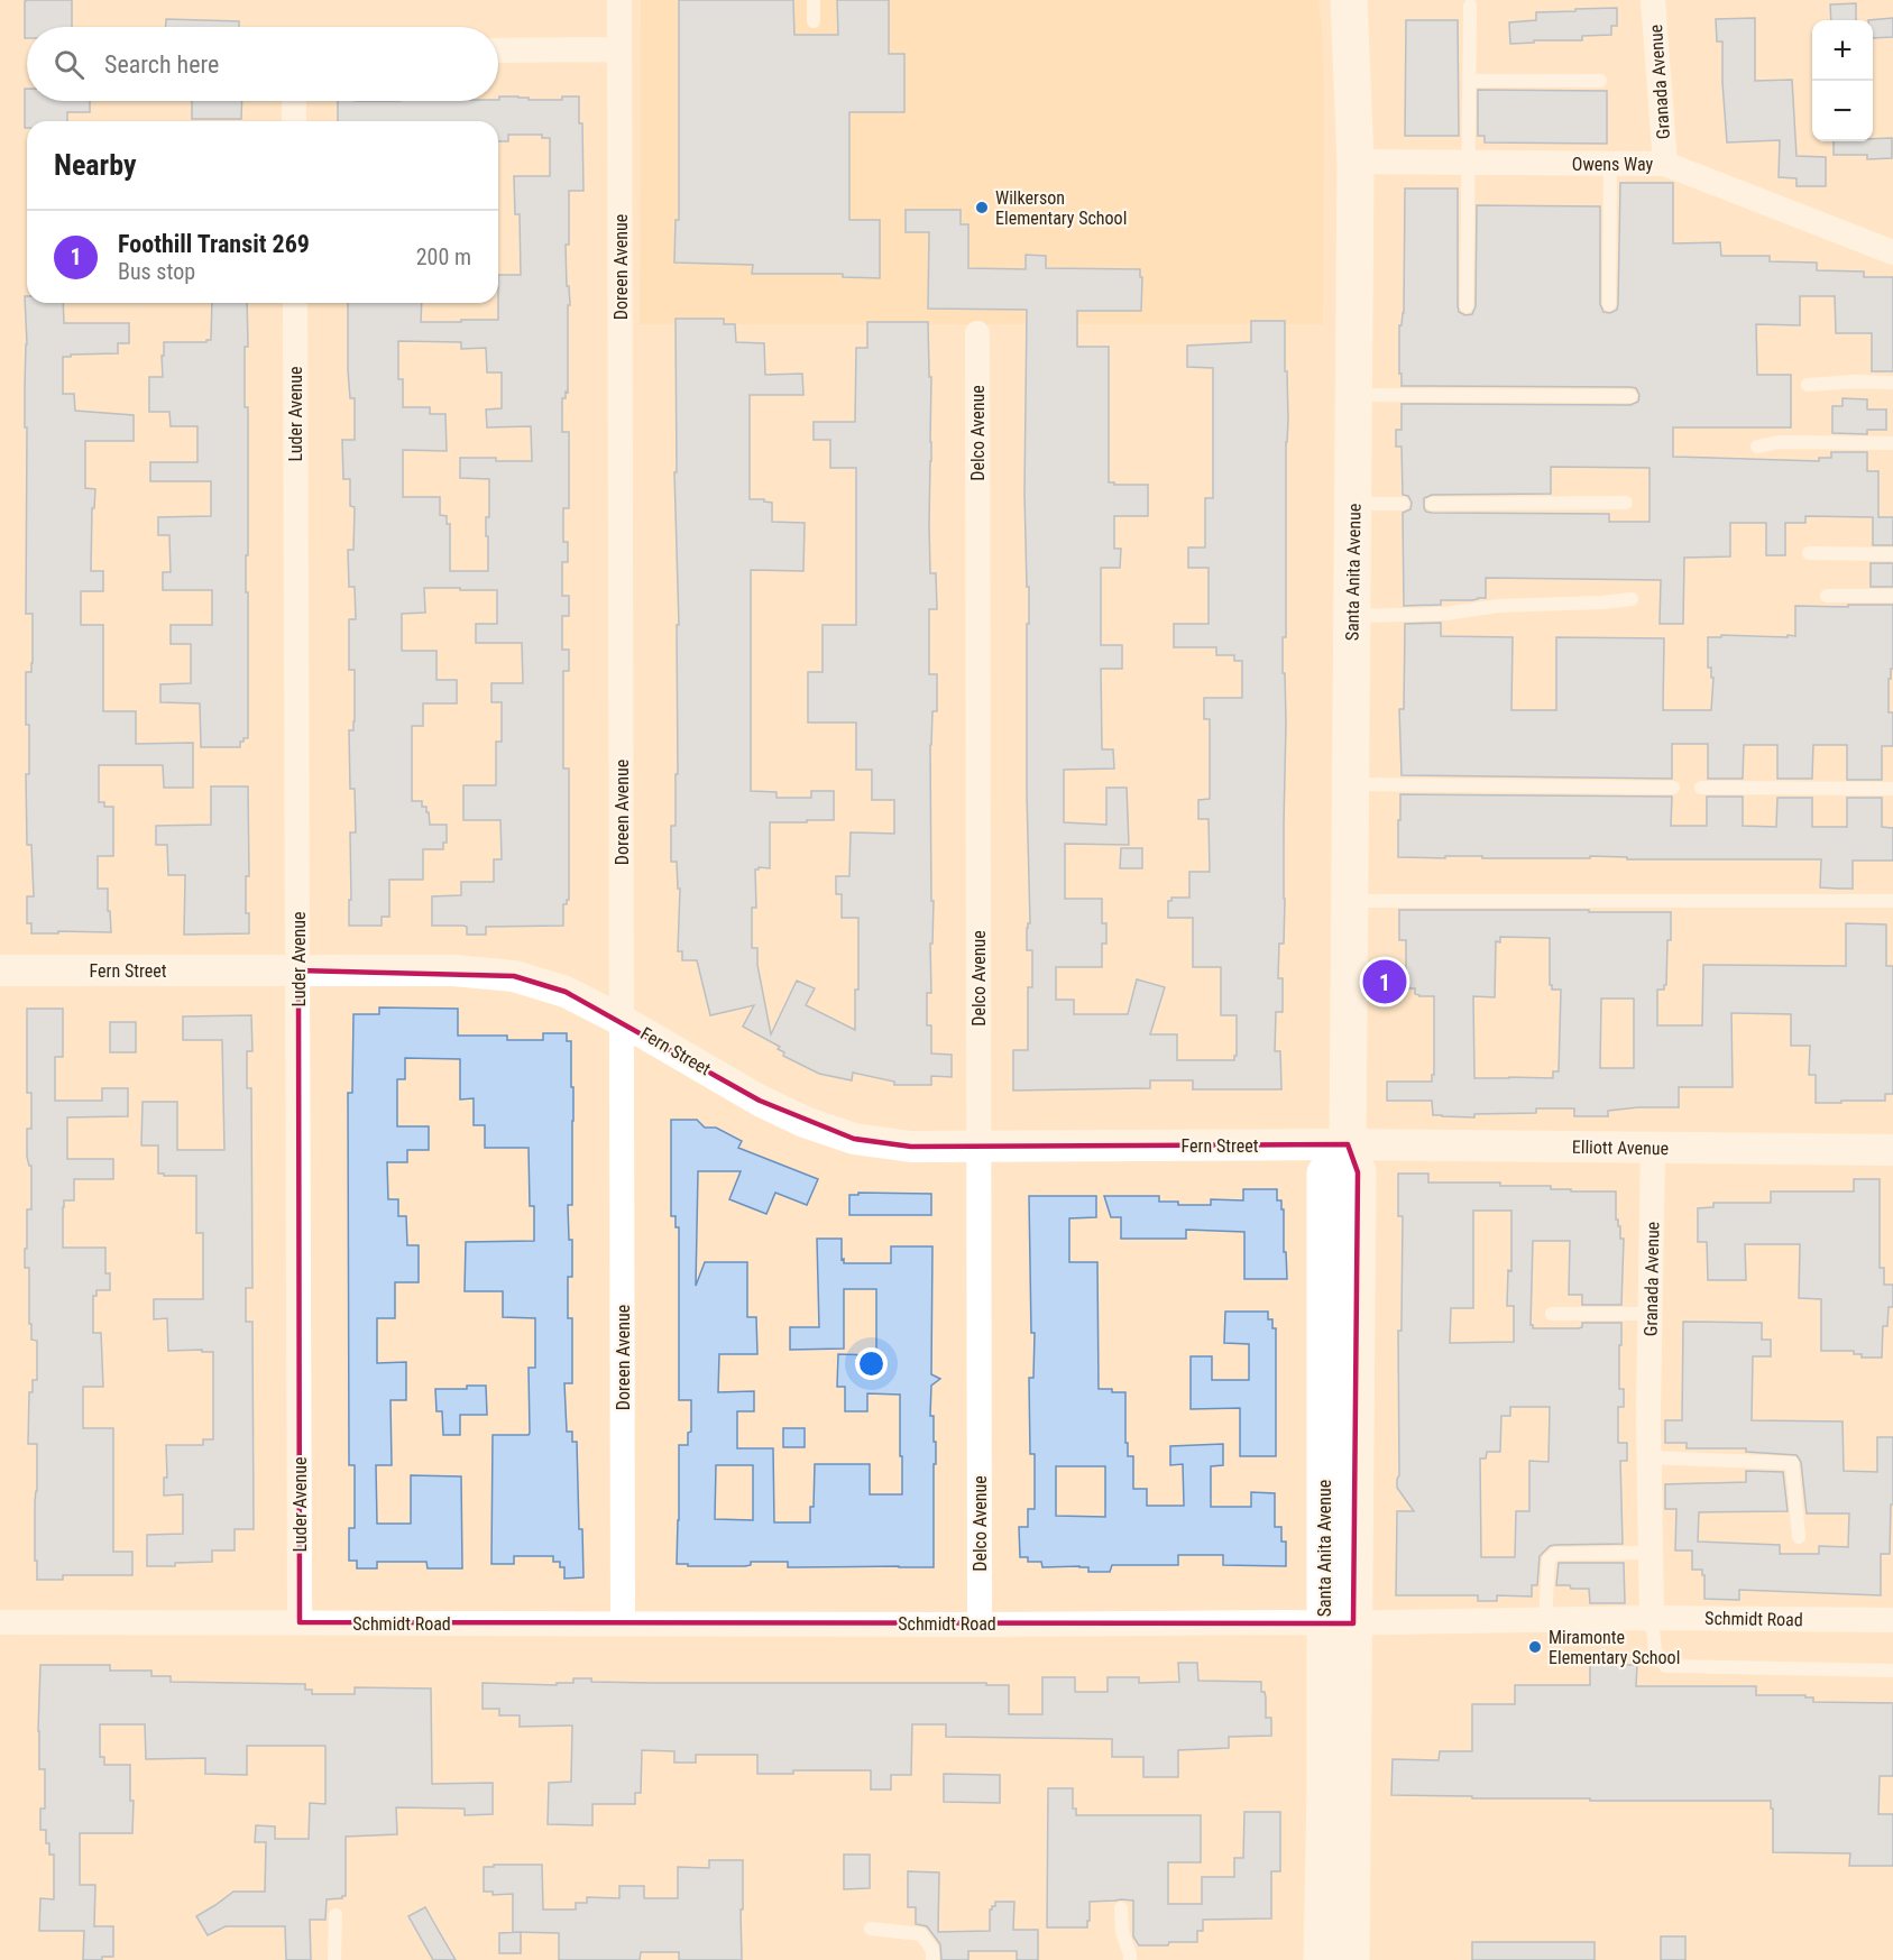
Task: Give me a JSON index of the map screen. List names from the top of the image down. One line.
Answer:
{"streets":{"main road":["Santa Anita Avenue"],"street":["Granada Avenue","Owens Way","Doreen Avenue","Luder Avenue","Delco Avenue","Fern Street","Elliott Avenue","Schmidt Road"]},"crossings":[["Granada Avenue","Owens Way"],["Granada Avenue","Elliott Avenue"],["Granada Avenue","Schmidt Road"],["Owens Way","Santa Anita Avenue"],["Doreen Avenue","Fern Street"],["Doreen Avenue","Schmidt Road"],["Luder Avenue","Fern Street"],["Luder Avenue","Schmidt Road"],["Delco Avenue","Fern Street"],["Delco Avenue","Schmidt Road"],["Santa Anita Avenue","Fern Street"],["Santa Anita Avenue","Elliott Avenue"],["Santa Anita Avenue","Schmidt Road"],["Fern Street","Elliott Avenue"]],"places":["Wilkerson Elementary School","Miramonte Elementary School"],"page":{"map_buttons":["+","−"],"search":"Search here","heading":"Nearby","list":[{"mark":"1","name":"Foothill Transit 269","note":"Bus stop","value":"200 m"}],"pins":"1"}}
